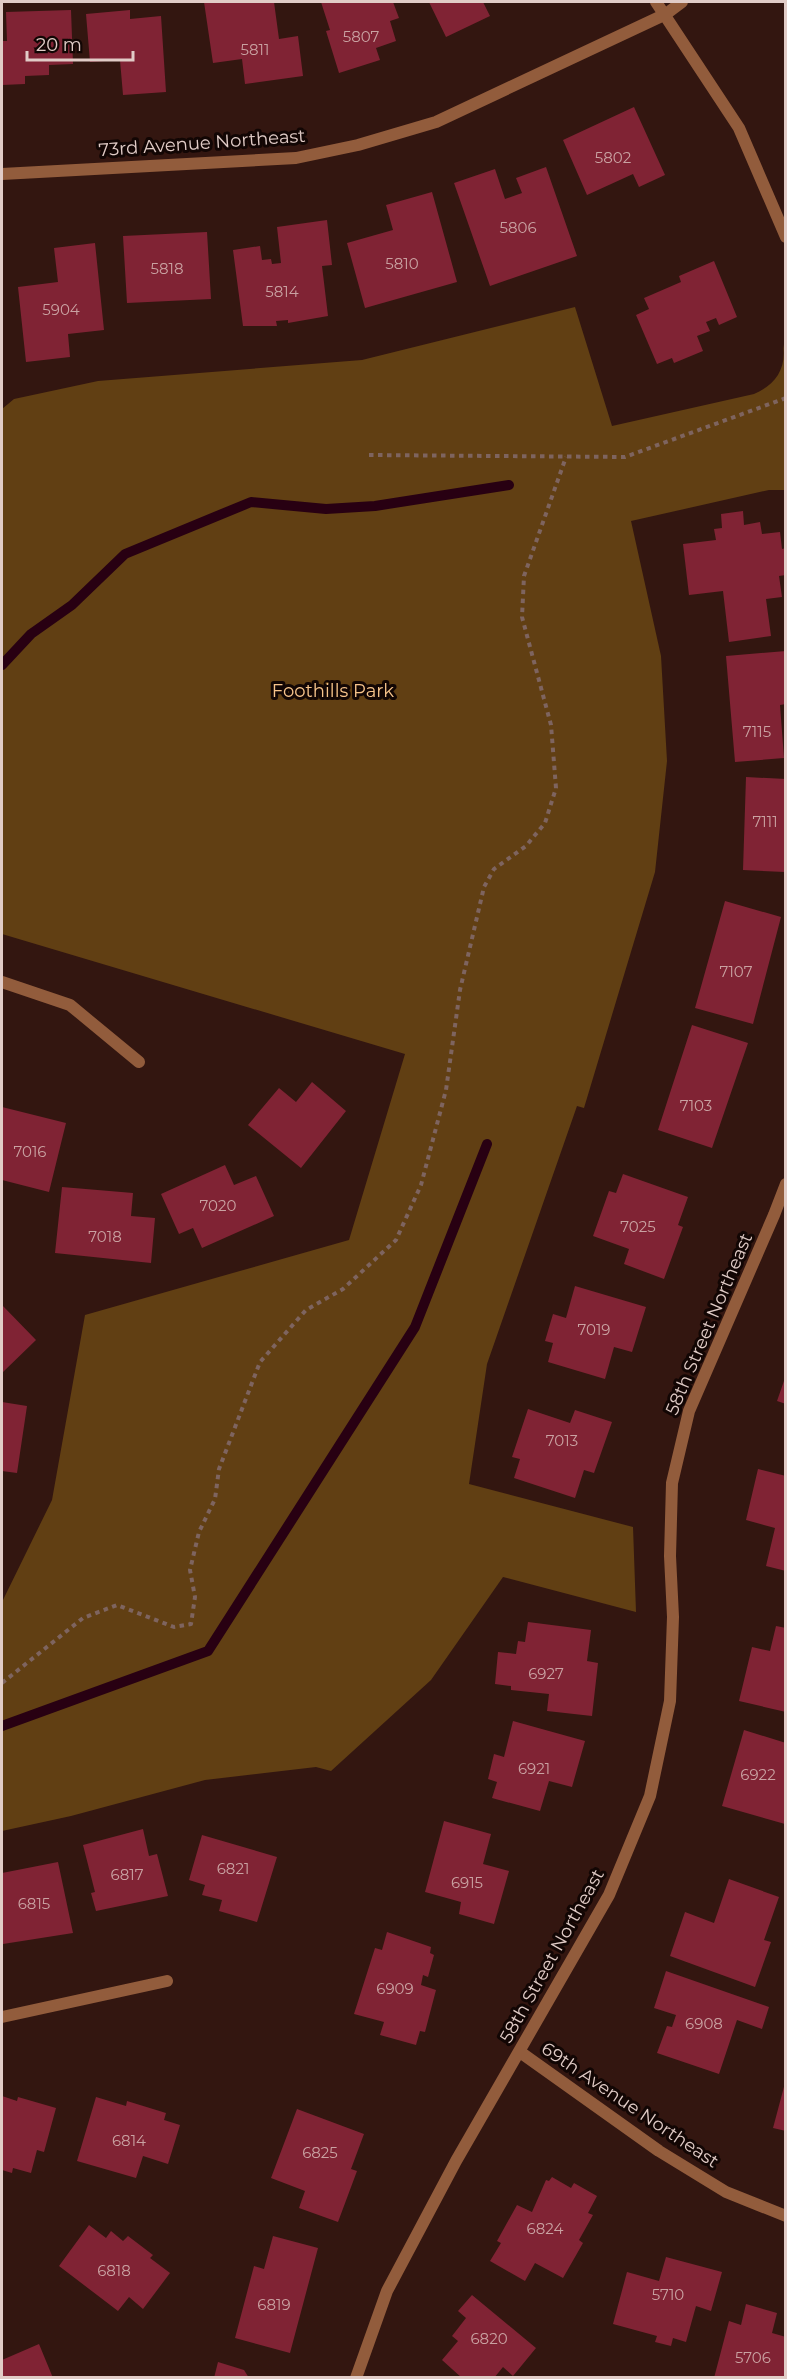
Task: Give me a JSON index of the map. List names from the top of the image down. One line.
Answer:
{"streets":{"street":["73rd Avenue Northeast","58th Street Northeast","69th Avenue Northeast"]},"crossings":[["58th Street Northeast","69th Avenue Northeast"]],"parks":["Foothills Park"],"house_numbers":["5807","5811","5802","5806","5810","5818","5814","5904","7115","7111","7107","7103","7016","7020","7025","7018","7019","7013","6927","6921","6922","6821","6817","6915","6815","6909","6908","6814","6825","6824","6818","5710","6819","6820","5706"],"scale_bar":"20 m"}
